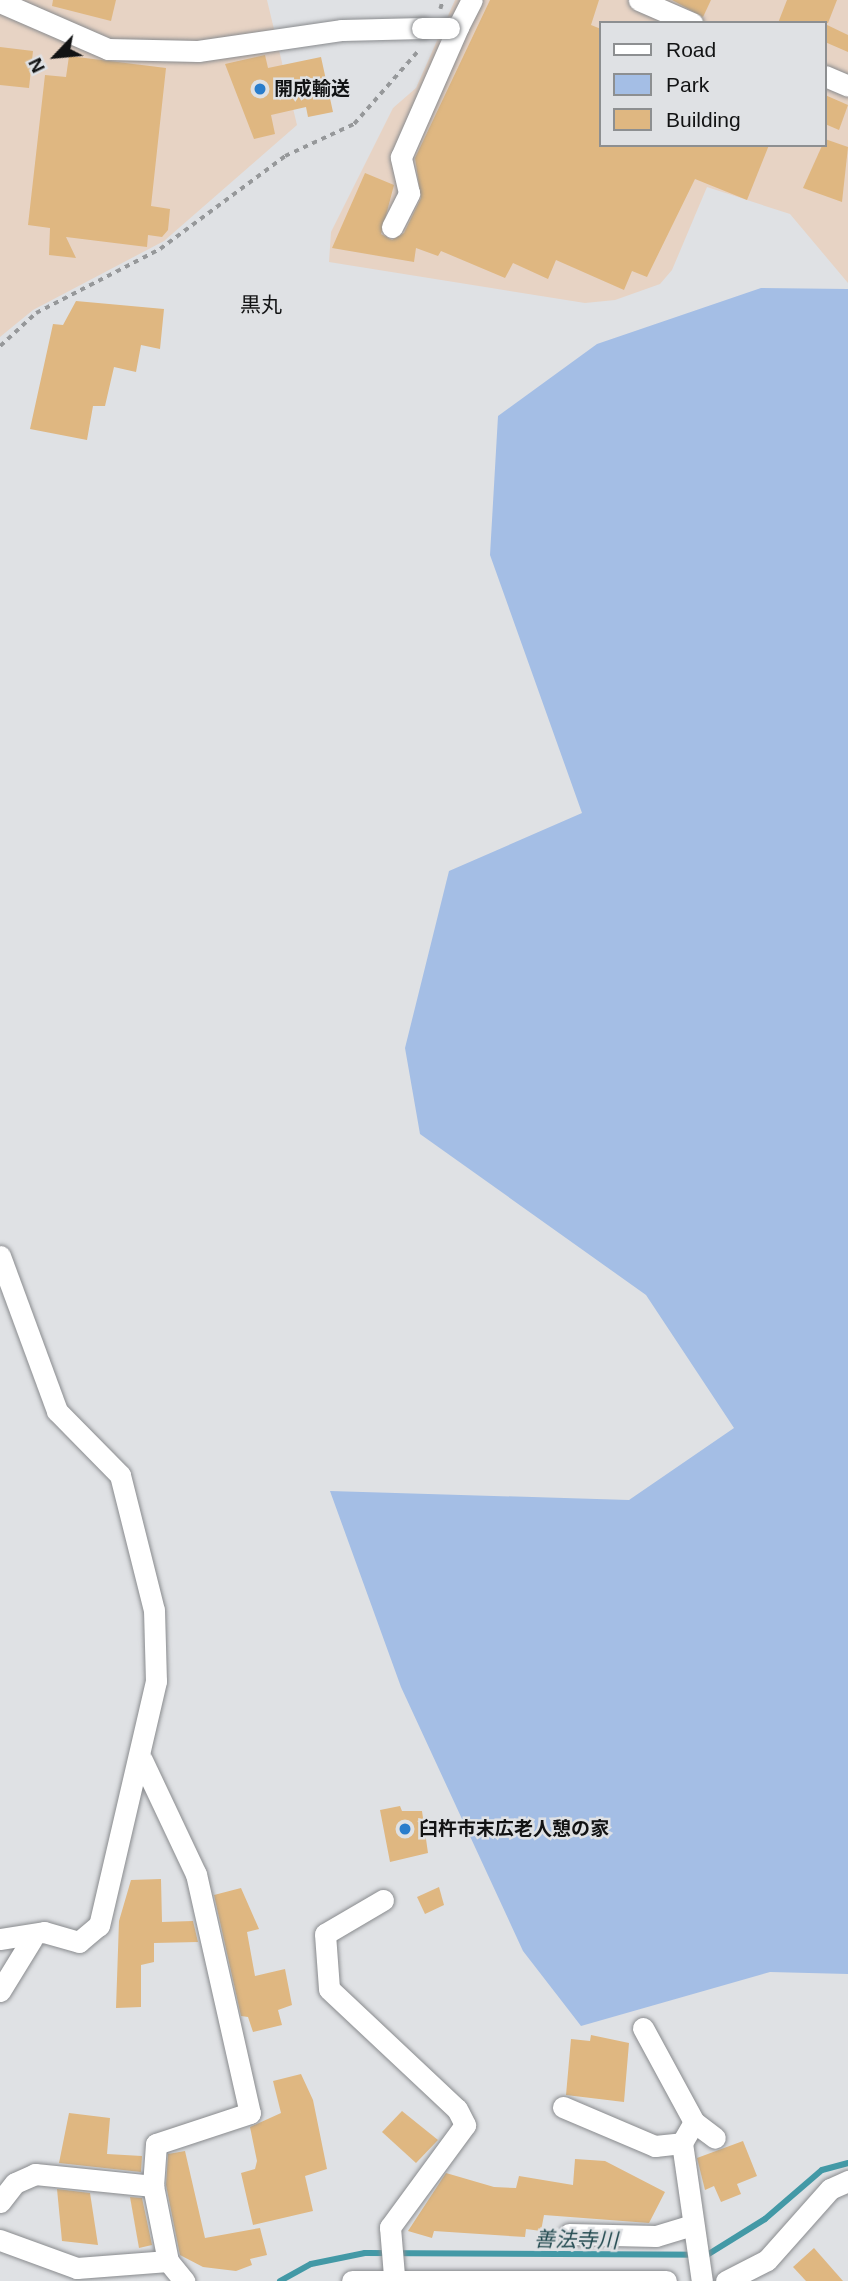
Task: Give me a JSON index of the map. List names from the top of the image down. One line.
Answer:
{"districts":["黒丸"],"water":["善法寺川"],"places":["開成輸送","臼杵市末広老人憩の家"],"legend":["Road","Park","Building"],"north":"bottom left"}
